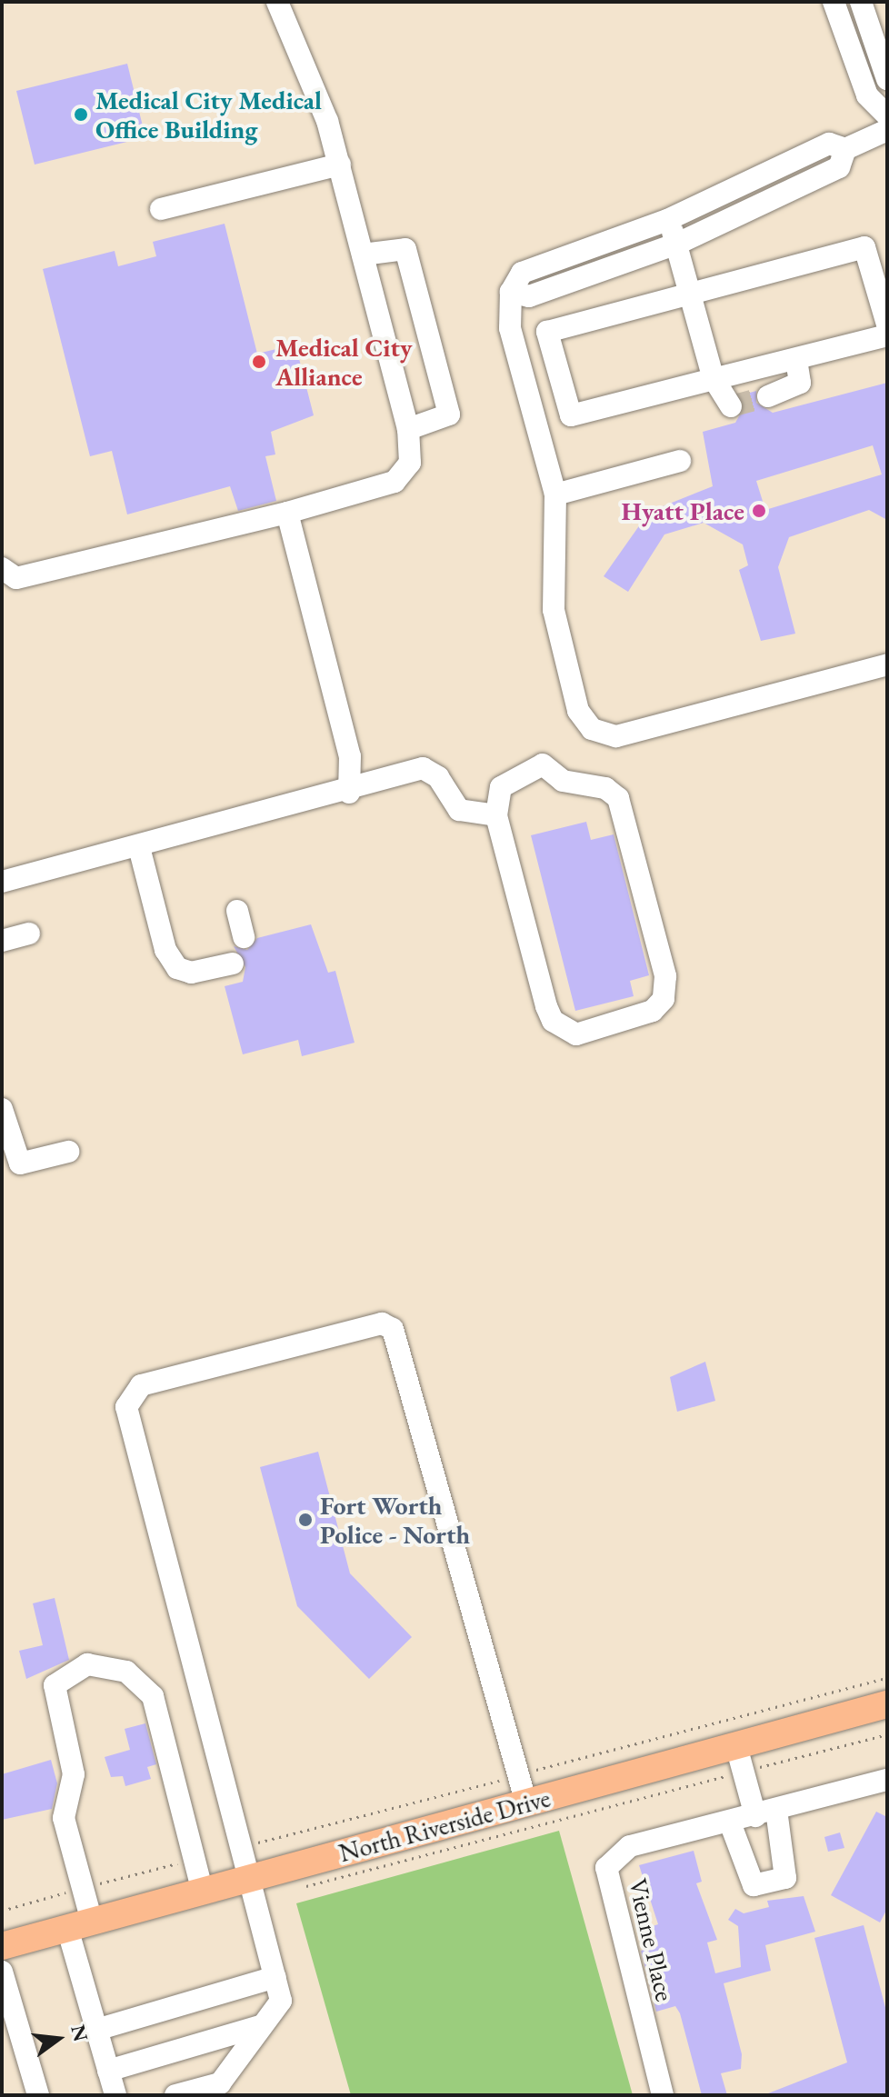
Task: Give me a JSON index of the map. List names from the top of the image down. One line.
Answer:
{"streets":{"main road":["North Riverside Drive"],"street":["Vienne Place"]},"places":["Medical City Medical Office Building","Medical City Alliance","Hyatt Place","Fort Worth Police - North"],"north":"right"}
